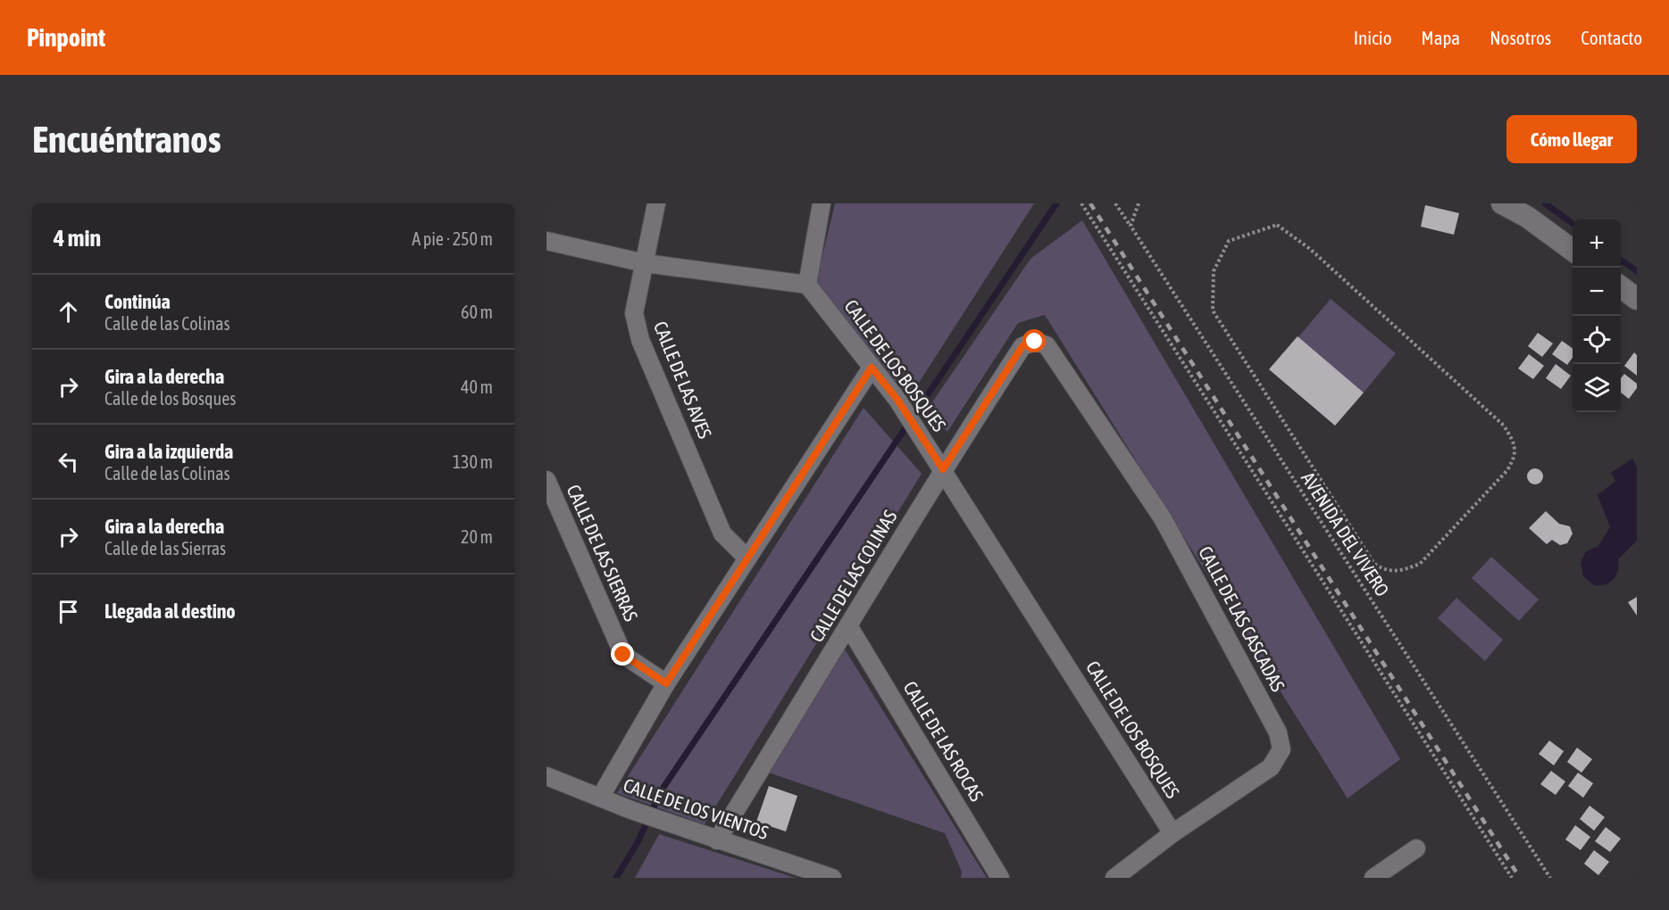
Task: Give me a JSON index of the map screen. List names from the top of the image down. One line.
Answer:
{"streets":{"street":["CALLE DE LOS BOSQUES","CALLE DE LAS AVES","CALLE DE LAS SIERRAS","CALLE DE LAS COLINAS","CALLE DE LAS CASCADAS","CALLE DE LAS ROCAS","CALLE DE LOS VIENTOS"],"path":["AVENIDA DEL VIVERO"]},"crossings":[["CALLE DE LOS BOSQUES","CALLE DE LAS COLINAS"],["CALLE DE LOS BOSQUES","CALLE DE LAS CASCADAS"],["CALLE DE LAS COLINAS","CALLE DE LAS CASCADAS"],["CALLE DE LAS COLINAS","CALLE DE LAS ROCAS"],["CALLE DE LAS COLINAS","CALLE DE LOS VIENTOS"]],"page":{"header":"Pinpoint","nav":["Inicio","Mapa","Nosotros","Contacto"],"buttons":"Cómo llegar","title":"Encuéntranos","heading":["4 min","A pie · 250 m"],"map_buttons":["+","−"],"list":[["Continúa","Calle de las Colinas","60 m"],["Gira a la derecha","Calle de los Bosques","40 m"],["Gira a la izquierda","Calle de las Colinas","130 m"],["Gira a la derecha","Calle de las Sierras","20 m"],"Llegada al destino"]}}
